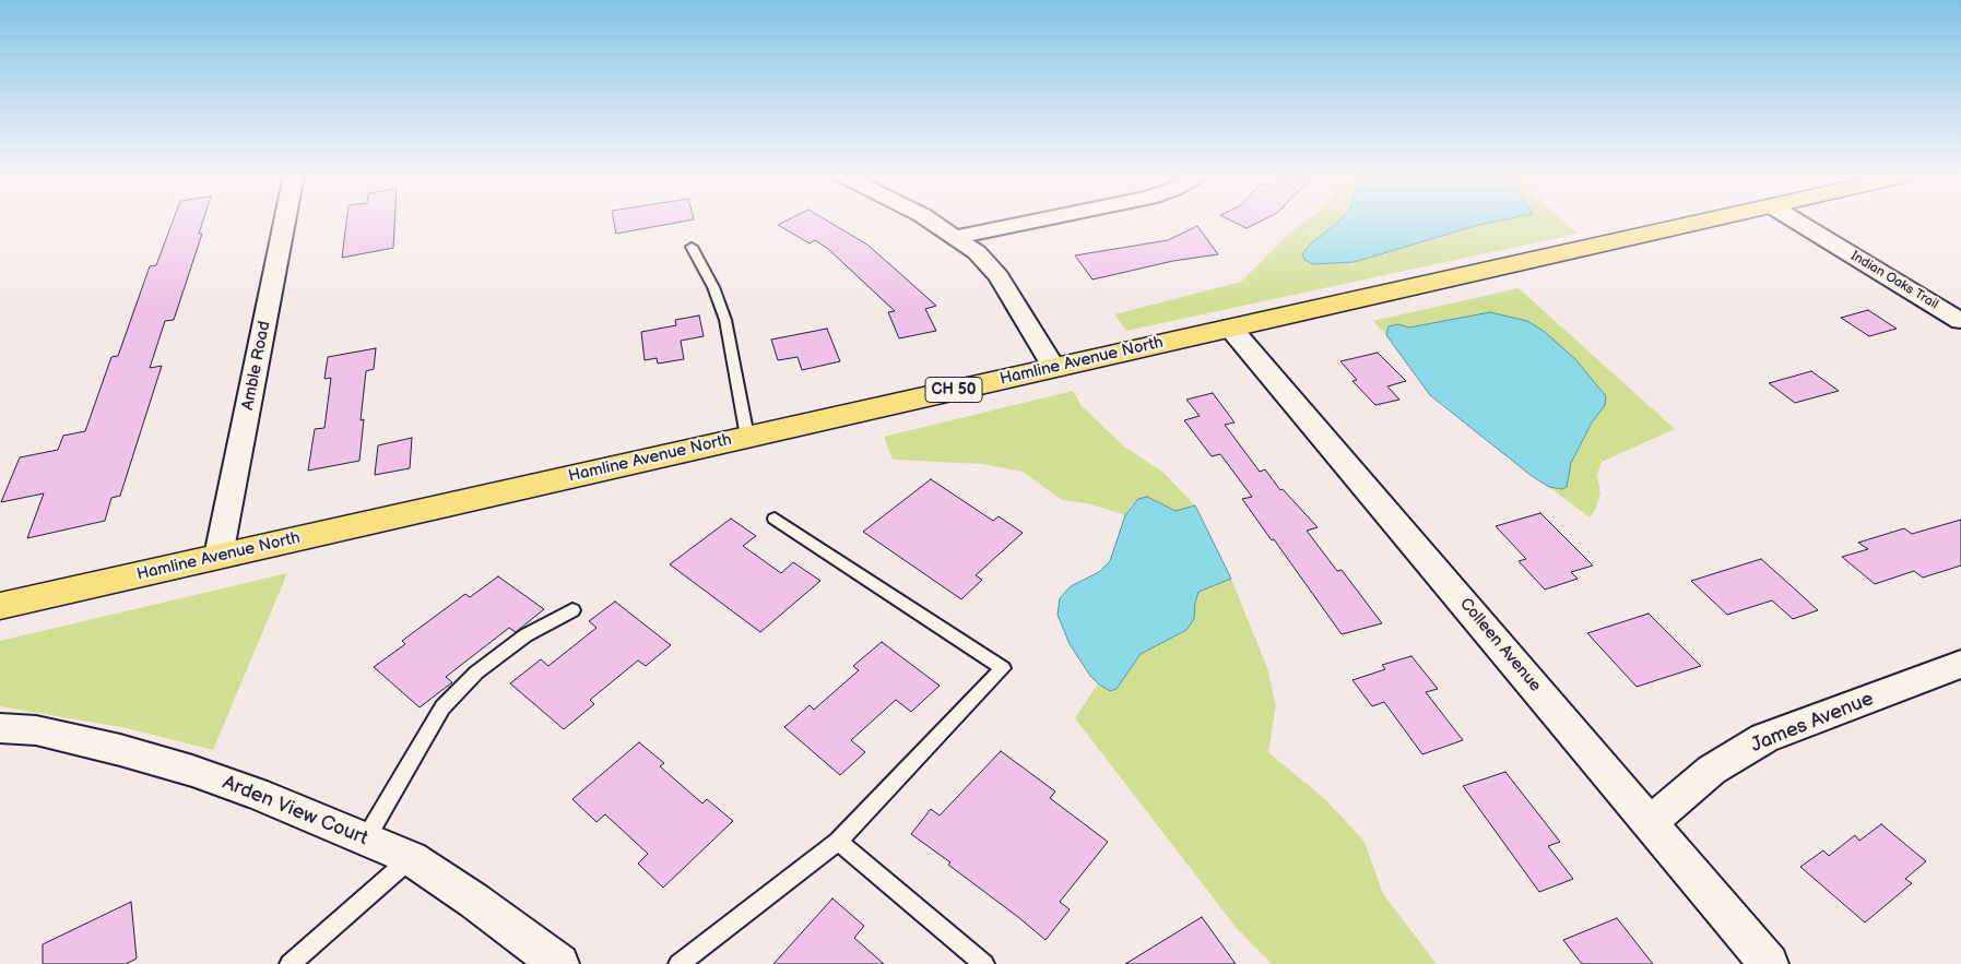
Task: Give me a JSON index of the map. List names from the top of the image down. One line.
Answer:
{"streets":{"main road":["Hamline Avenue North","CH 50"],"street":["Indian Oaks Trail","Amble Road","Colleen Avenue","James Avenue","Arden View Court"]},"crossings":[["Hamline Avenue North","Amble Road"],["Hamline Avenue North","Colleen Avenue"],["Colleen Avenue","James Avenue"]]}
